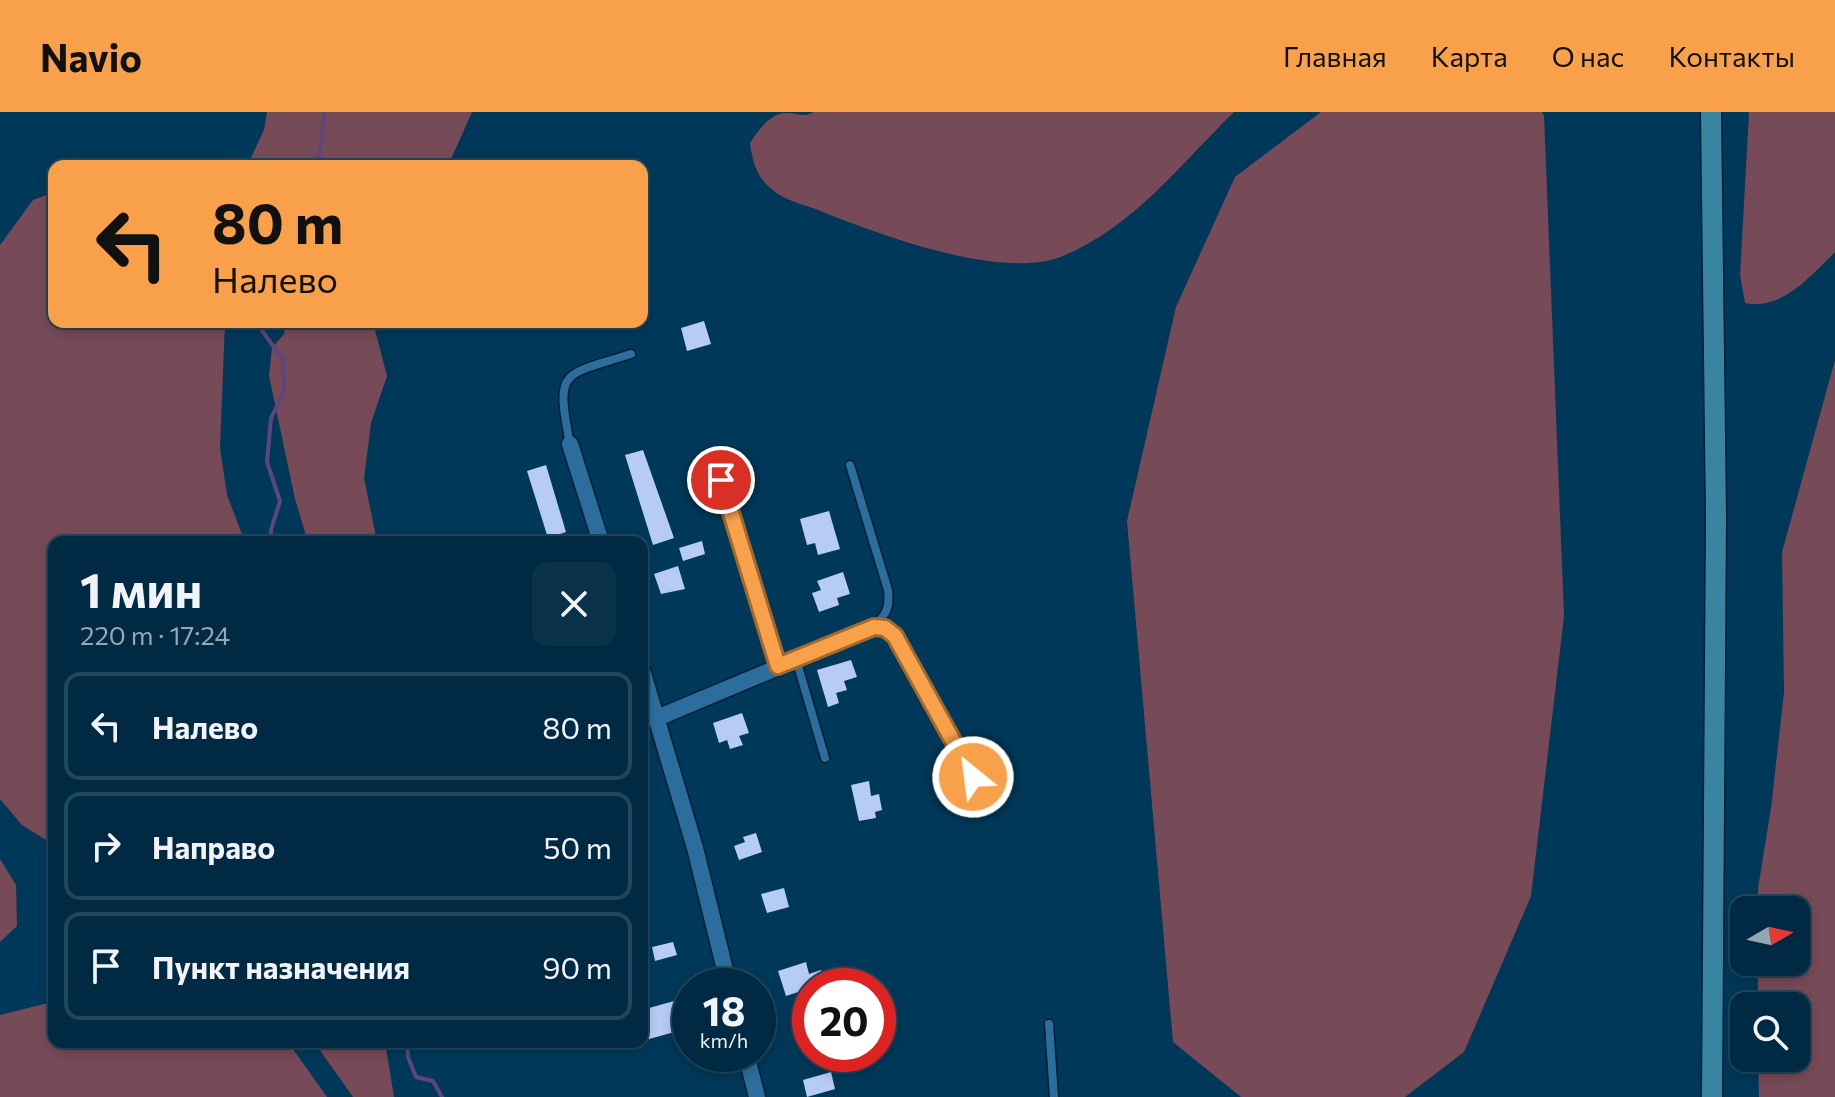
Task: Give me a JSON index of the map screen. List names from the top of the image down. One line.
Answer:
{"north":"right","page":{"header":"Navio","nav":["Главная","Карта","О нас","Контакты"],"turn":["80 m","Налево"],"heading":["1 мин","220 m · 17:24"],"list":[{"name":"Налево","value":"80 m"},{"name":"Направо","value":"50 m"},{"name":"Пункт назначения","value":"90 m"}],"speed":"18 km/h","limit":"20"}}
